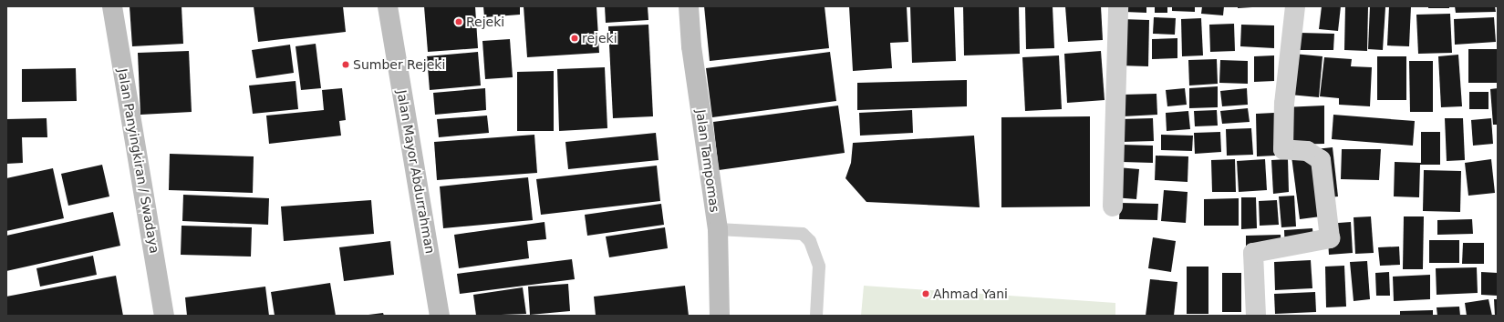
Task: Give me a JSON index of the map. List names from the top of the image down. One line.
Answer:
{"streets":{"street":["Jalan Panyingkiran / Swadaya","Jalan Tampomas","Jalan Mayor Abdurrahman"]},"places":["Rejeki","rejeki","Sumber Rejeki","Ahmad Yani"]}
